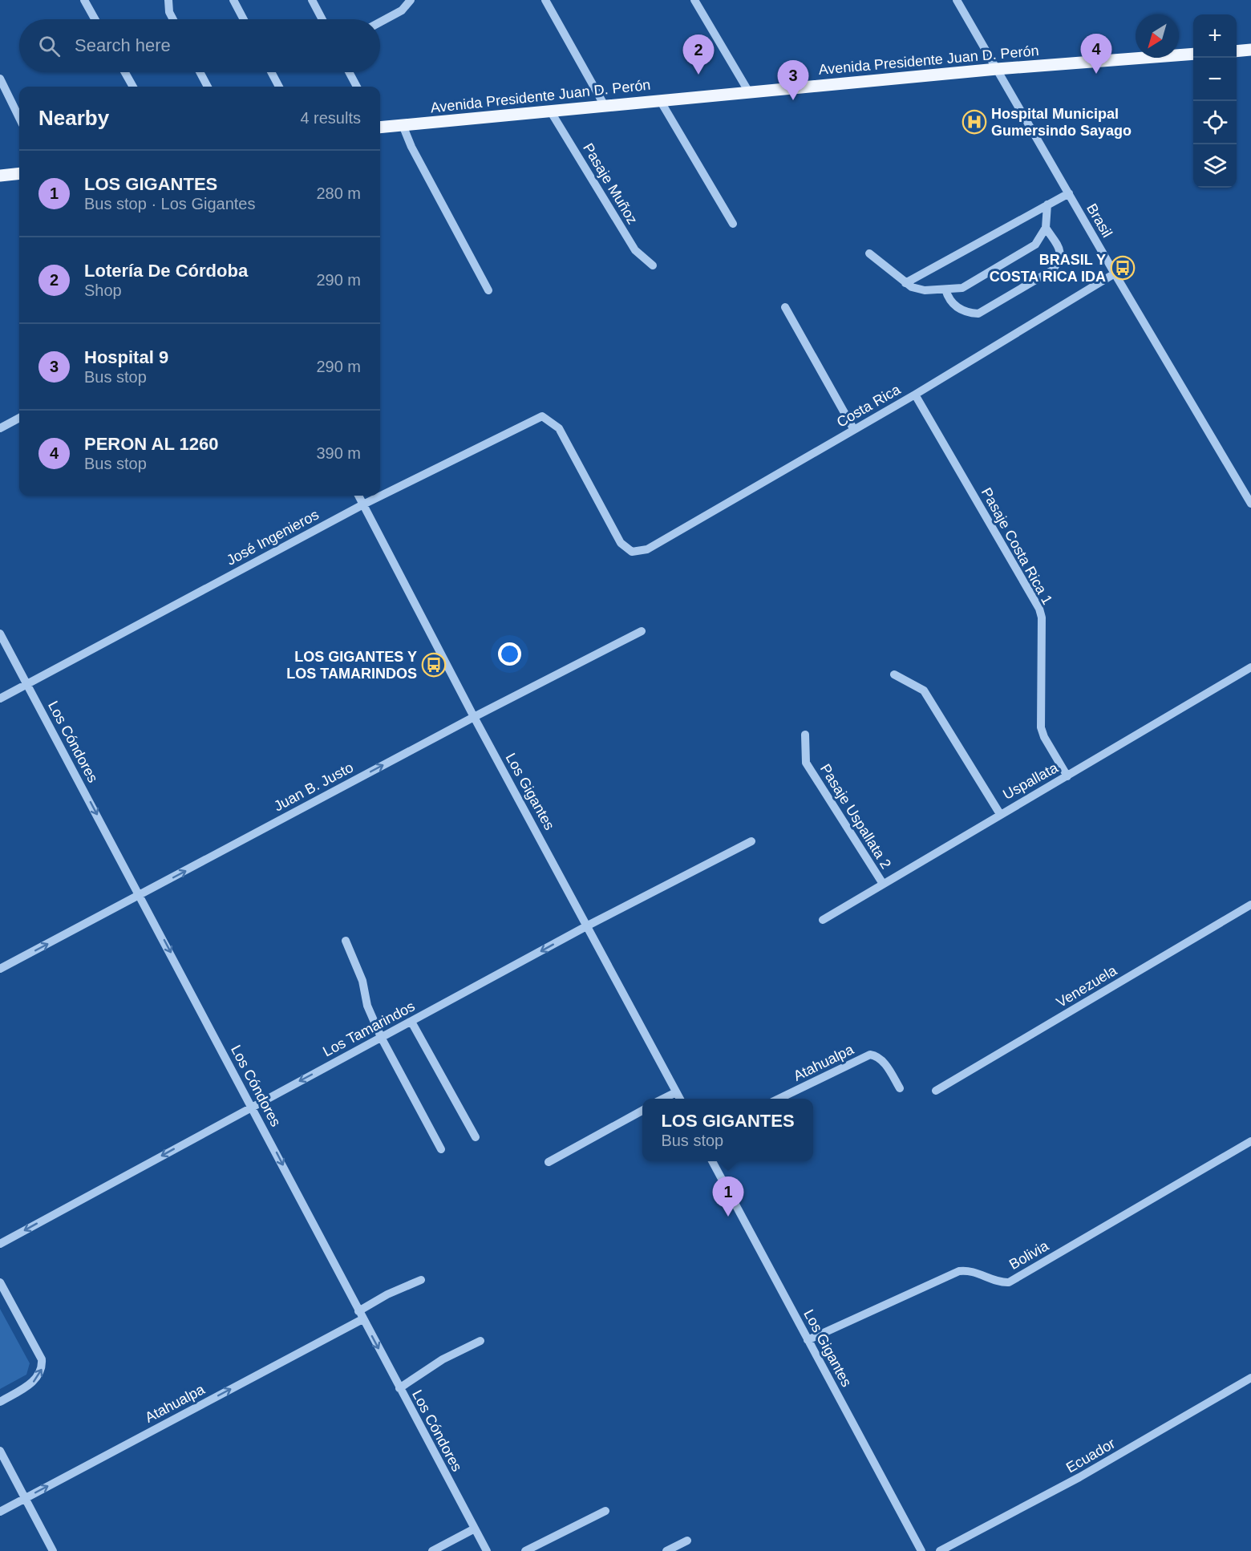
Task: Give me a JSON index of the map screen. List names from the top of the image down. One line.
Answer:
{"streets":{"main road":["Avenida Presidente Juan D. Perón"],"street":["Pasaje Muñoz","Brasil","Costa Rica","José Ingenieros","Pasaje Costa Rica 1","Los Cóndores","Uspallata","Juan B. Justo","Los Gigantes","Pasaje Uspallata 2","Venezuela","Los Tamarindos","Atahualpa","Bolivia","Ecuador"]},"crossings":[["Avenida Presidente Juan D. Perón","Pasaje Muñoz"],["Avenida Presidente Juan D. Perón","Brasil"],["Brasil","Costa Rica"],["Costa Rica","José Ingenieros"],["Costa Rica","Pasaje Costa Rica 1"],["José Ingenieros","Los Cóndores"],["José Ingenieros","Los Gigantes"],["Pasaje Costa Rica 1","Uspallata"],["Los Cóndores","Juan B. Justo"],["Los Cóndores","Los Tamarindos"],["Los Cóndores","Atahualpa"],["Uspallata","Pasaje Uspallata 2"],["Juan B. Justo","Los Gigantes"],["Los Gigantes","Los Tamarindos"],["Los Gigantes","Bolivia"]],"one_way":["Los Cóndores","Juan B. Justo","Los Tamarindos","Atahualpa"],"places":{"hospital":["Hospital Municipal Gumersindo Sayago"],"bus stop":["BRASIL Y COSTA RICA IDA","LOS GIGANTES Y LOS TAMARINDOS"]},"north":"bottom left","page":{"map_buttons":["+","−"],"search":"Search here","pins":["4","2","3","1"],"heading":["Nearby","4 results"],"list":[{"mark":"1","name":"LOS GIGANTES","note":"Bus stop · Los Gigantes","value":"280 m"},{"mark":"2","name":"Lotería De Córdoba","note":"Shop","value":"290 m"},{"mark":"3","name":"Hospital 9","note":"Bus stop","value":"290 m"},{"mark":"4","name":"PERON AL 1260","note":"Bus stop","value":"390 m"}],"popup":["LOS GIGANTES","Bus stop"]}}
